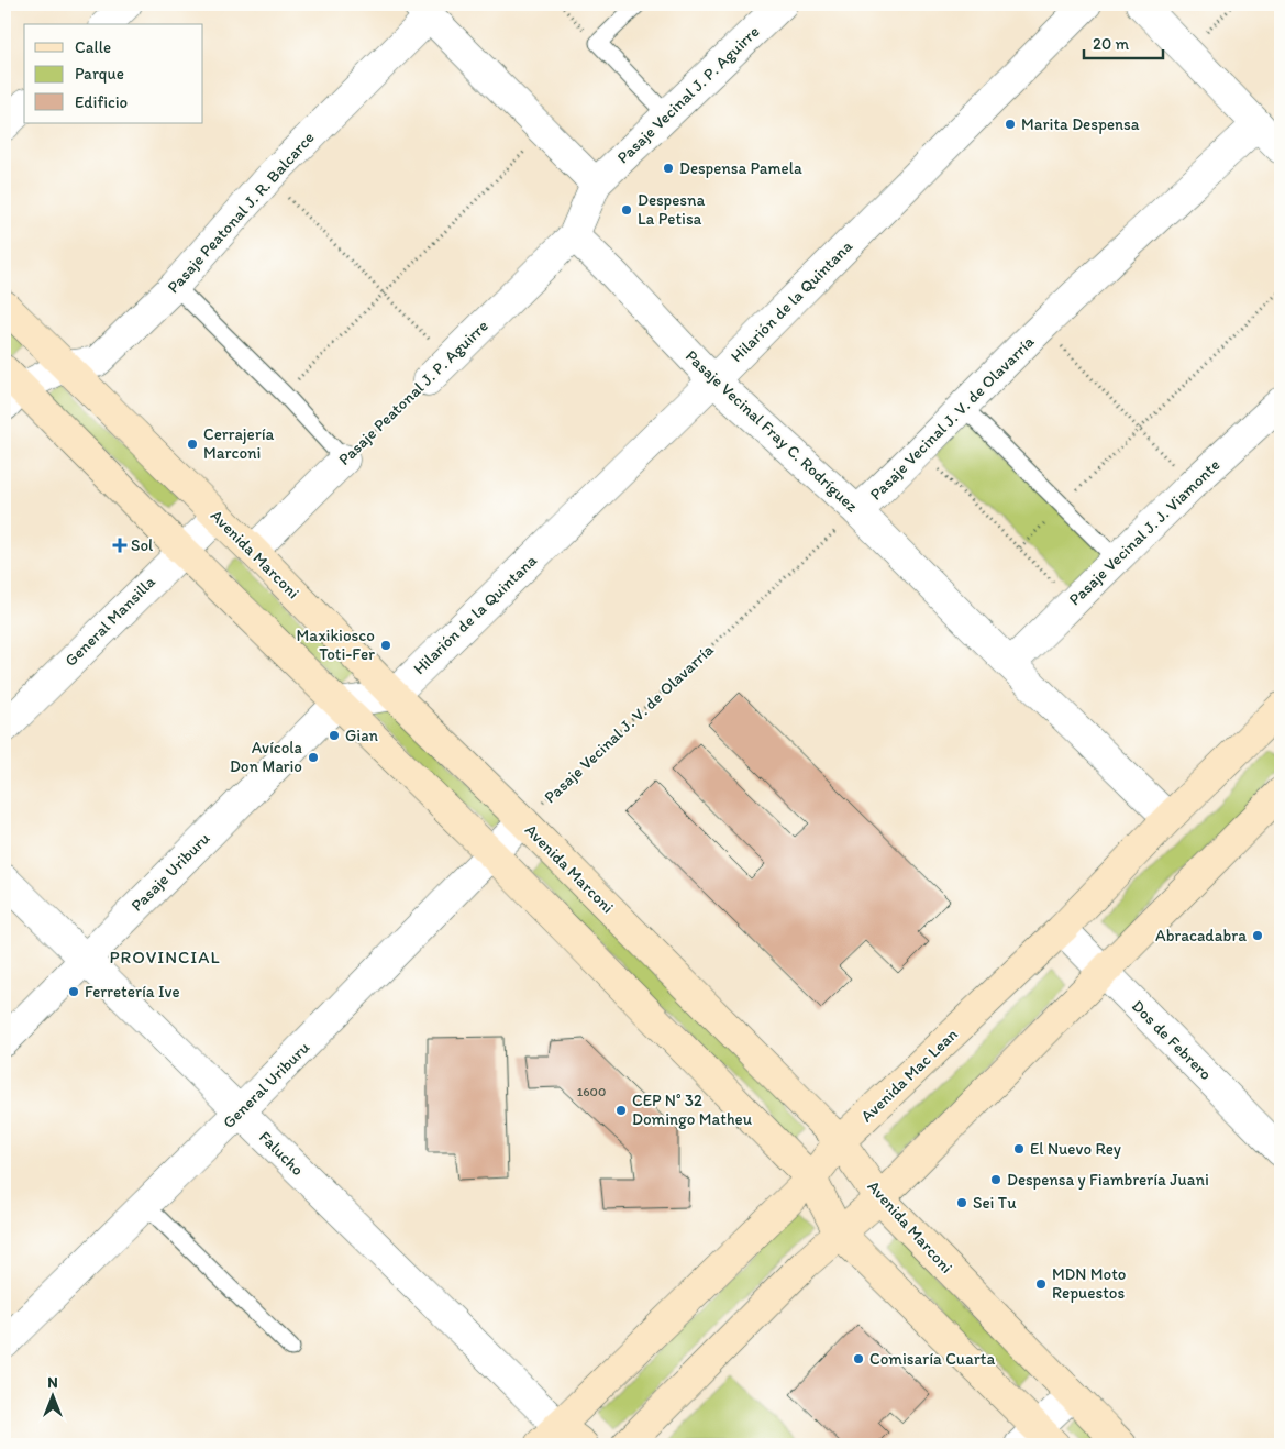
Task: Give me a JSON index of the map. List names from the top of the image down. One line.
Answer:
{"streets":{"main road":["Avenida Marconi","Avenida Mac Lean"],"street":["Pasaje Vecinal J. P. Aguirre","Pasaje Peatonal J. R. Balcarce","Hilarión de la Quintana","Pasaje Peatonal J. P. Aguirre","Pasaje Vecinal J. V. de Olavarría","Pasaje Vecinal Fray C. Rodríguez","Pasaje Vecinal J. J. Viamonte","General Mansilla","Pasaje Uriburu","Dos de Febrero","General Uriburu","Falucho"]},"crossings":[["Pasaje Peatonal J. R. Balcarce","Avenida Marconi"],["Hilarión de la Quintana","Pasaje Vecinal Fray C. Rodríguez"],["Hilarión de la Quintana","Avenida Marconi"],["Pasaje Peatonal J. P. Aguirre","Pasaje Vecinal Fray C. Rodríguez"],["Pasaje Peatonal J. P. Aguirre","Avenida Marconi"],["Pasaje Vecinal J. V. de Olavarría","Pasaje Vecinal Fray C. Rodríguez"],["Pasaje Vecinal J. V. de Olavarría","Avenida Marconi"],["Pasaje Vecinal J. V. de Olavarría","General Uriburu"],["Pasaje Vecinal Fray C. Rodríguez","Pasaje Vecinal J. J. Viamonte"],["Pasaje Vecinal Fray C. Rodríguez","Avenida Mac Lean"],["Avenida Marconi","General Mansilla"],["Avenida Marconi","Avenida Mac Lean"],["Avenida Marconi","General Uriburu"],["Pasaje Uriburu","Falucho"],["Dos de Febrero","Avenida Mac Lean"],["Avenida Mac Lean","Falucho"],["General Uriburu","Falucho"]],"districts":["PROVINCIAL"],"places":{"other":["Marita Despensa","Despensa Pamela","Despesna La Petisa","Cerrajería Marconi","Maxikiosco Toti-Fer","Gian","Avícola Don Mario","Abracadabra","Ferretería Ive","CEP N° 32 Domingo Matheu","El Nuevo Rey","Despensa y Fiambrería Juani","Sei Tu","MDN Moto Repuestos","Comisaría Cuarta"],"health":["Sol"]},"house_numbers":["1600"],"legend":["Calle","Parque","Edificio"],"scale_bar":"20 m","north":"top"}
